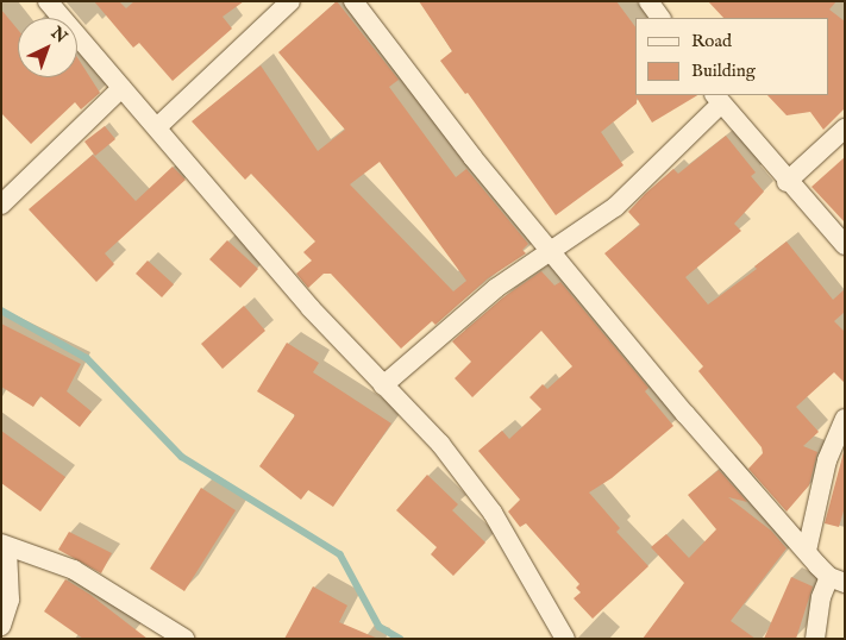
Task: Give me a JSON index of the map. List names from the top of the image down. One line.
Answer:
{"legend":["Road","Building"],"north":"top right"}
